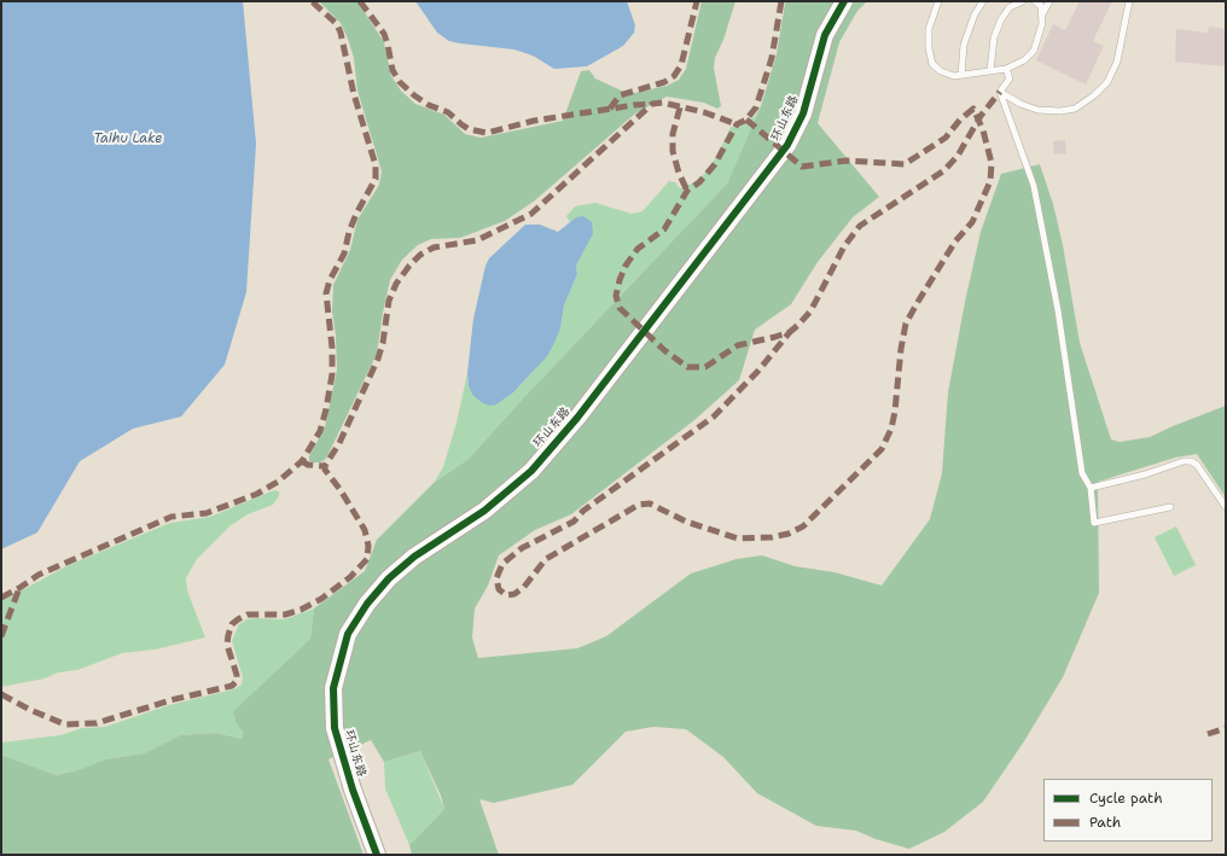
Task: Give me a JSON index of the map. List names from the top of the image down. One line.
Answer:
{"streets":{"street":["环山东路"]},"water":["Taihu Lake"],"legend":["Cycle path","Path"]}
